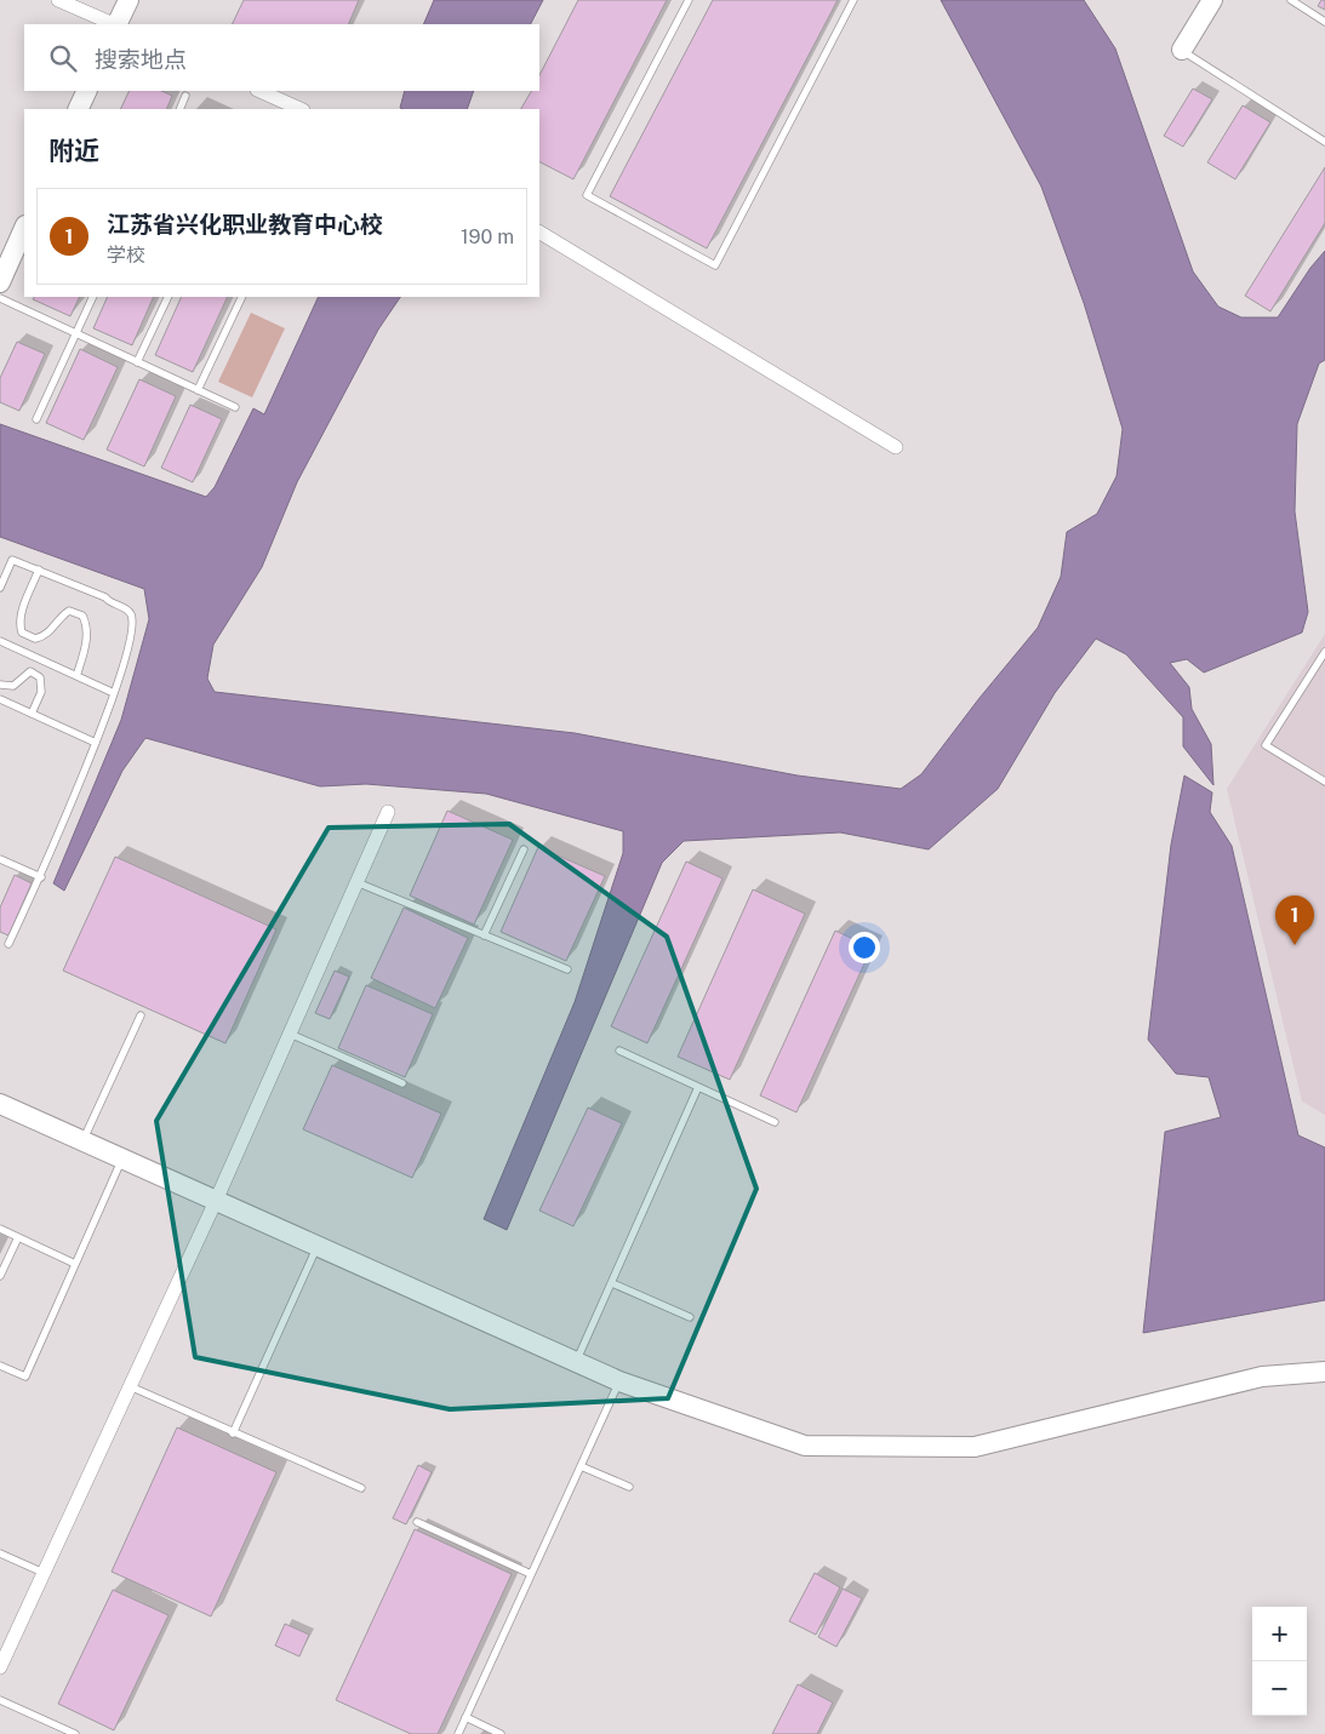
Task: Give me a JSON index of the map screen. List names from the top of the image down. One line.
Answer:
{"page":{"search":"搜索地点","heading":"附近","list":[{"mark":"1","name":"江苏省兴化职业教育中心校","note":"学校","value":"190 m"}],"pins":"1","map_buttons":["+","−"]}}
